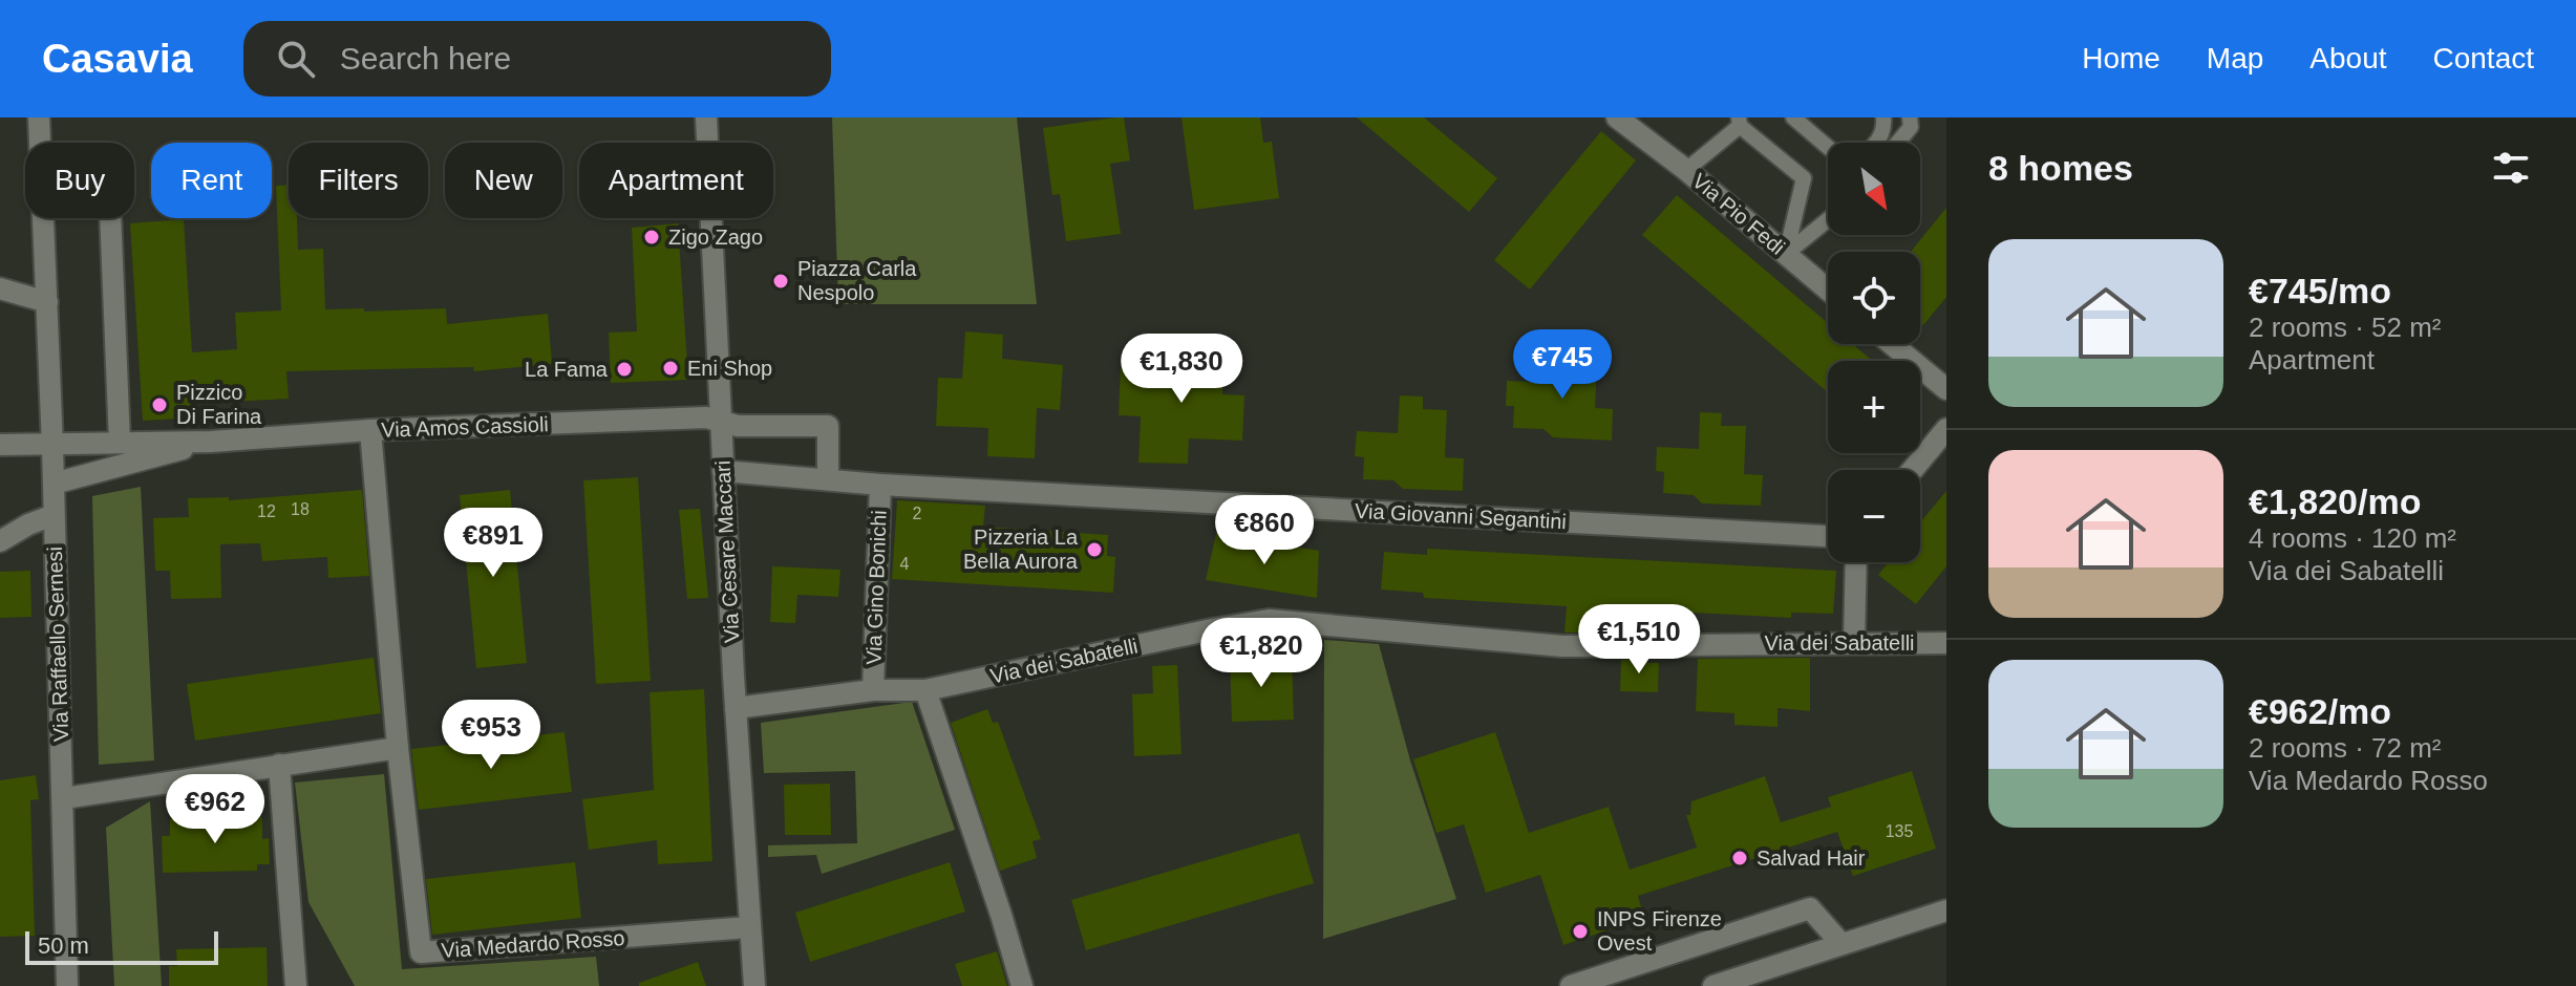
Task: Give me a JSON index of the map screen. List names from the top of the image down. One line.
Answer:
{"streets":{"street":["Via Pio Fedi","Via Amos Cassioli","Via Giovanni Segantini","Via Cesare Maccari","Via Gino Bonichi","Via dei Sabatelli","Via Raffaello Sernesi","Via Medardo Rosso"]},"crossings":[["Via Amos Cassioli","Via Cesare Maccari"],["Via Amos Cassioli","Via Raffaello Sernesi"],["Via Amos Cassioli","Via Medardo Rosso"],["Via Giovanni Segantini","Via Cesare Maccari"],["Via Giovanni Segantini","Via Gino Bonichi"],["Via Cesare Maccari","Via dei Sabatelli"],["Via Cesare Maccari","Via Medardo Rosso"],["Via Gino Bonichi","Via dei Sabatelli"]],"places":["Zigo Zago","Piazza Carla Nespolo","Eni Shop","La Fama","Pizzico Di Farina","Pizzeria La Bella Aurora","Salvad Hair","INPS Firenze Ovest"],"house_numbers":["18","12","2","4","135"],"scale_bar":"50 m","north":"bottom right","page":{"header":"Casavia","search":"Search here","nav":["Home","Map","About","Contact"],"heading":"8 homes","map_buttons":["+","−"],"chip":["Buy","Rent","Filters","New","Apartment"],"list":[{"name":"€745/mo","note":"2 rooms · 52 m² · Apartment"},{"name":"€1,820/mo","note":"4 rooms · 120 m² · Via dei Sabatelli"},{"name":"€962/mo","note":"2 rooms · 72 m² · Via Medardo Rosso"}],"price":["€745","€1,830","€860","€891","€1,510","€1,820","€953","€962"],"scale":"50 m"}}
